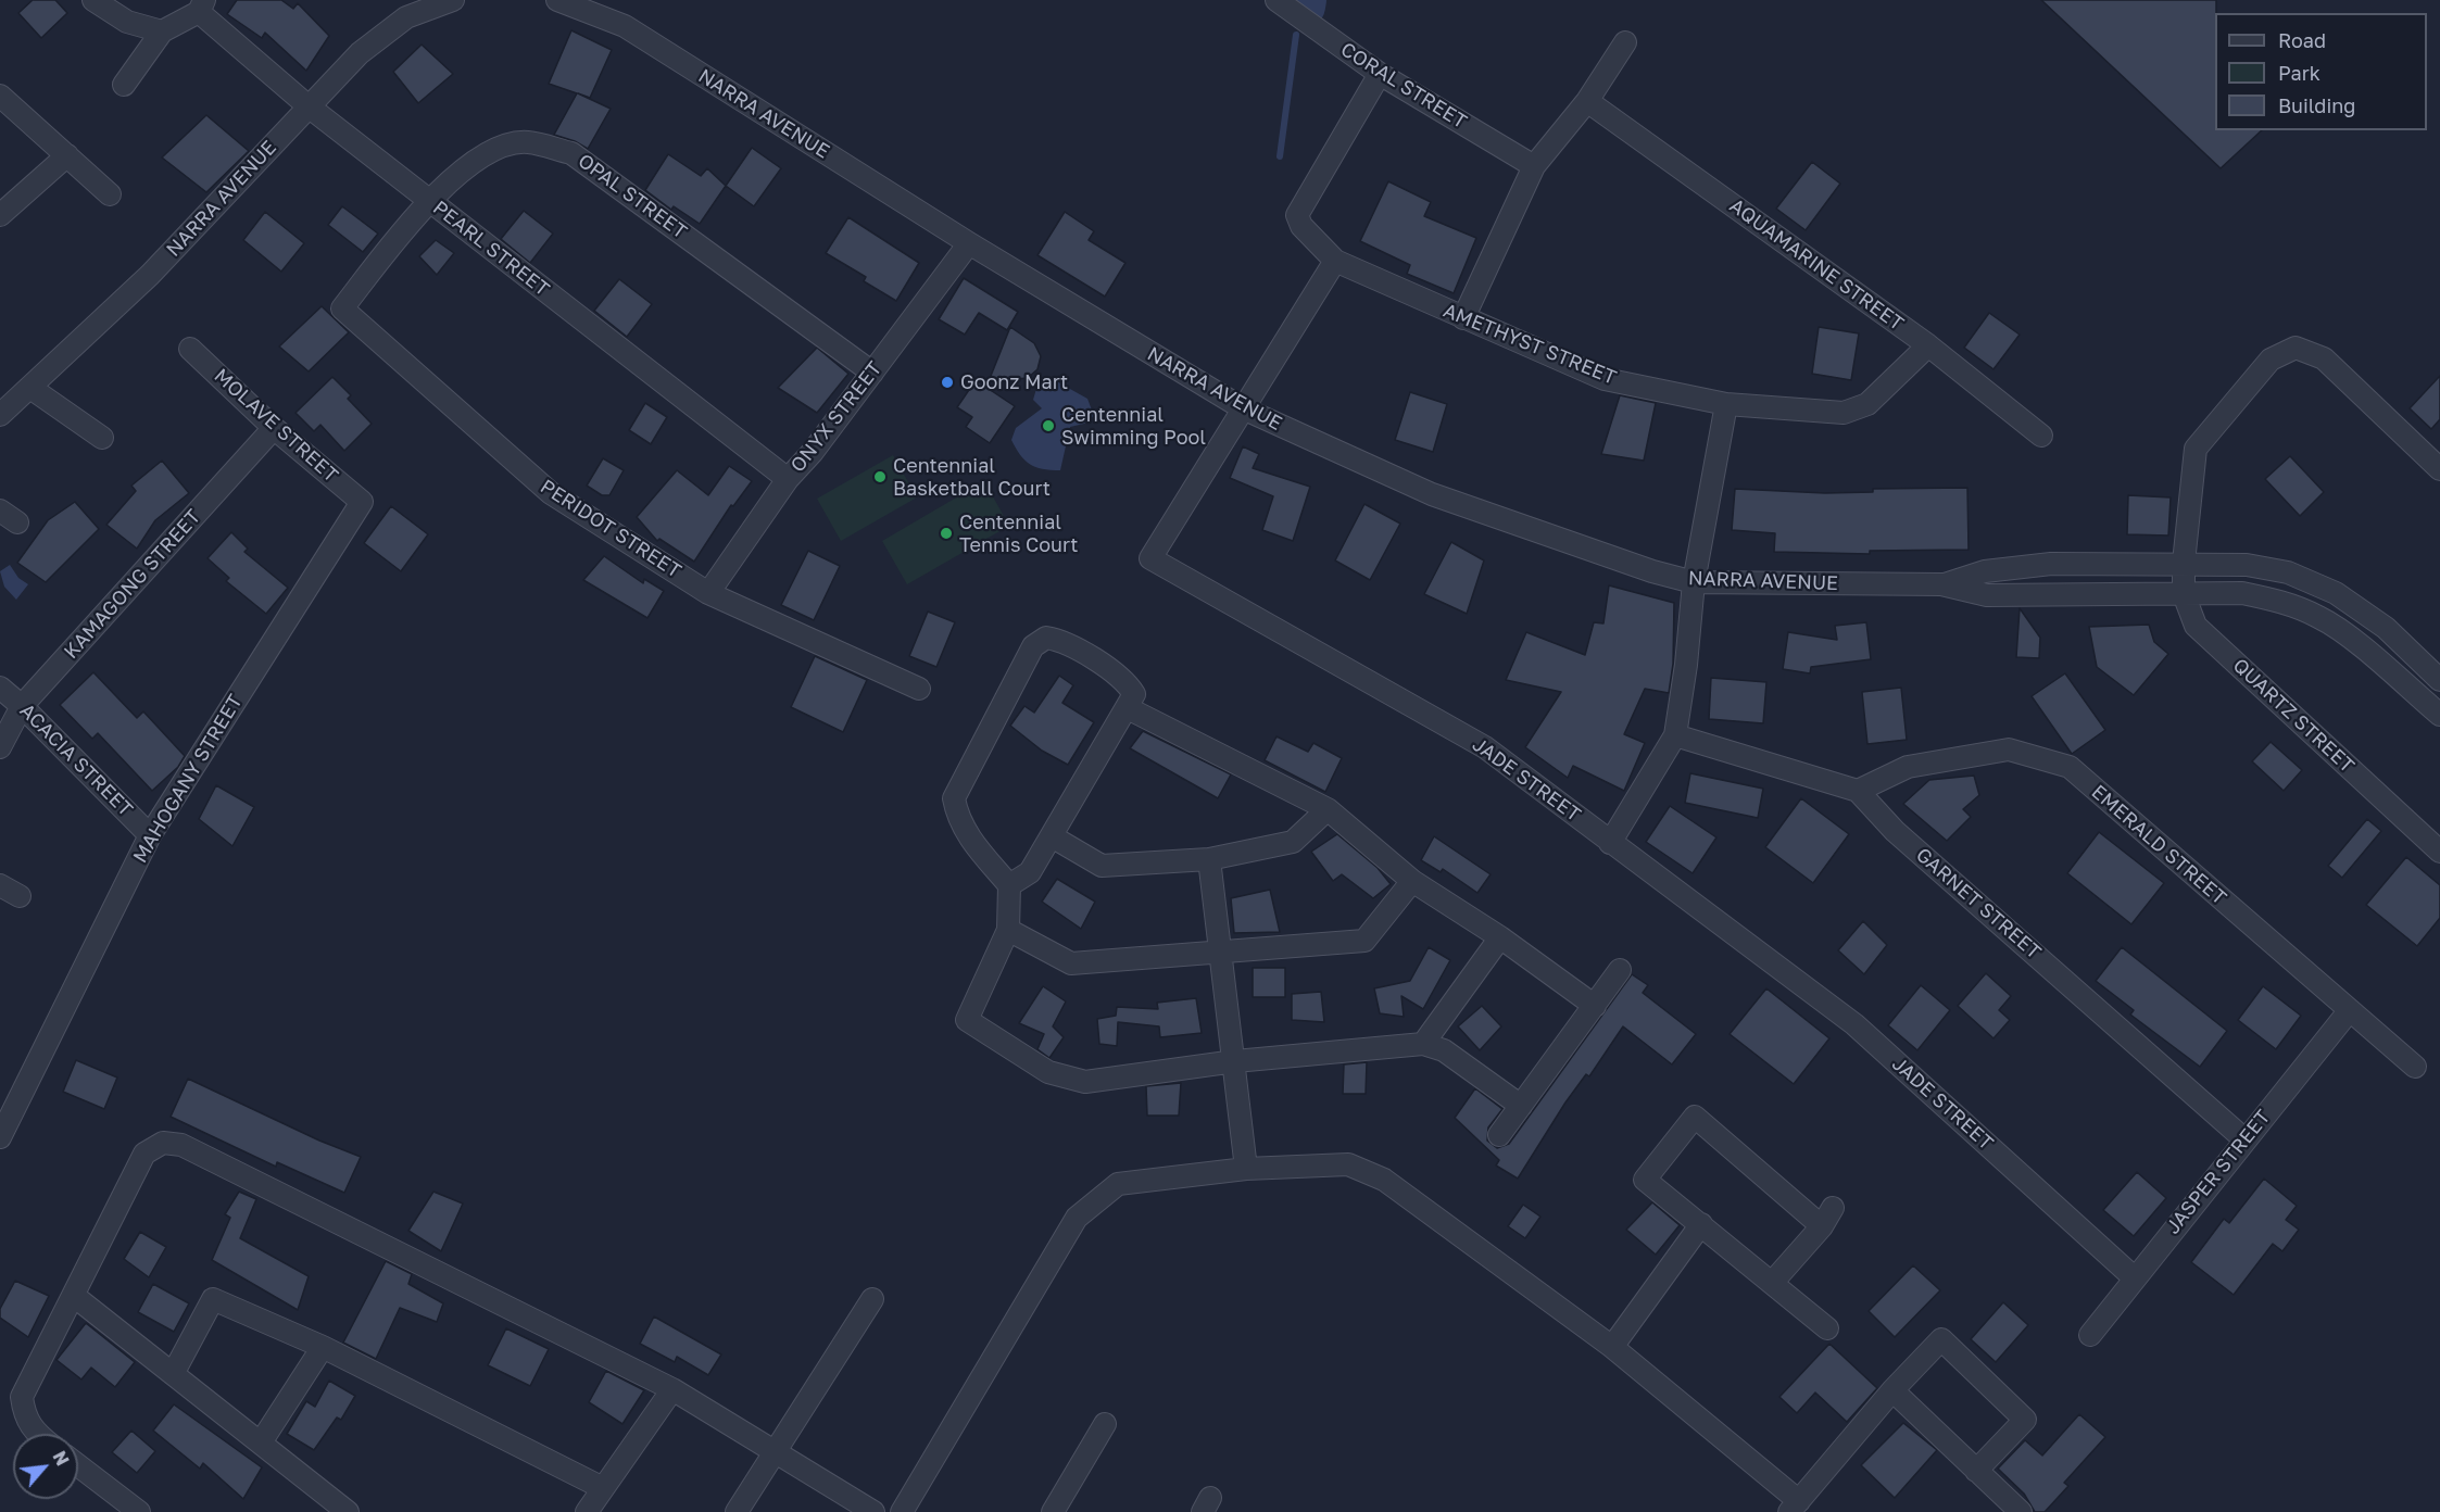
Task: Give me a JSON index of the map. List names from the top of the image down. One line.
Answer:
{"streets":{"street":["CORAL STREET","NARRA AVENUE","OPAL STREET","PEARL STREET","AQUAMARINE STREET","AMETHYST STREET","ONYX STREET","MOLAVE STREET","PERIDOT STREET","KAMAGONG STREET","QUARTZ STREET","ACACIA STREET","MAHOGANY STREET","JADE STREET","EMERALD STREET","GARNET STREET","JASPER STREET"]},"crossings":[["CORAL STREET","AMETHYST STREET"],["NARRA AVENUE","PEARL STREET"],["NARRA AVENUE","ONYX STREET"],["NARRA AVENUE","QUARTZ STREET"],["NARRA AVENUE","JADE STREET"],["OPAL STREET","PEARL STREET"],["OPAL STREET","ONYX STREET"],["OPAL STREET","PERIDOT STREET"],["PEARL STREET","ONYX STREET"],["AQUAMARINE STREET","AMETHYST STREET"],["AMETHYST STREET","JADE STREET"],["ONYX STREET","PERIDOT STREET"],["MOLAVE STREET","KAMAGONG STREET"],["MOLAVE STREET","MAHOGANY STREET"],["KAMAGONG STREET","ACACIA STREET"],["ACACIA STREET","MAHOGANY STREET"],["JADE STREET","JASPER STREET"],["EMERALD STREET","GARNET STREET"],["EMERALD STREET","JASPER STREET"],["GARNET STREET","JASPER STREET"]],"places":["Goonz Mart","Centennial Swimming Pool","Centennial Basketball Court","Centennial Tennis Court"],"legend":["Road","Park","Building"],"north":"top right"}
